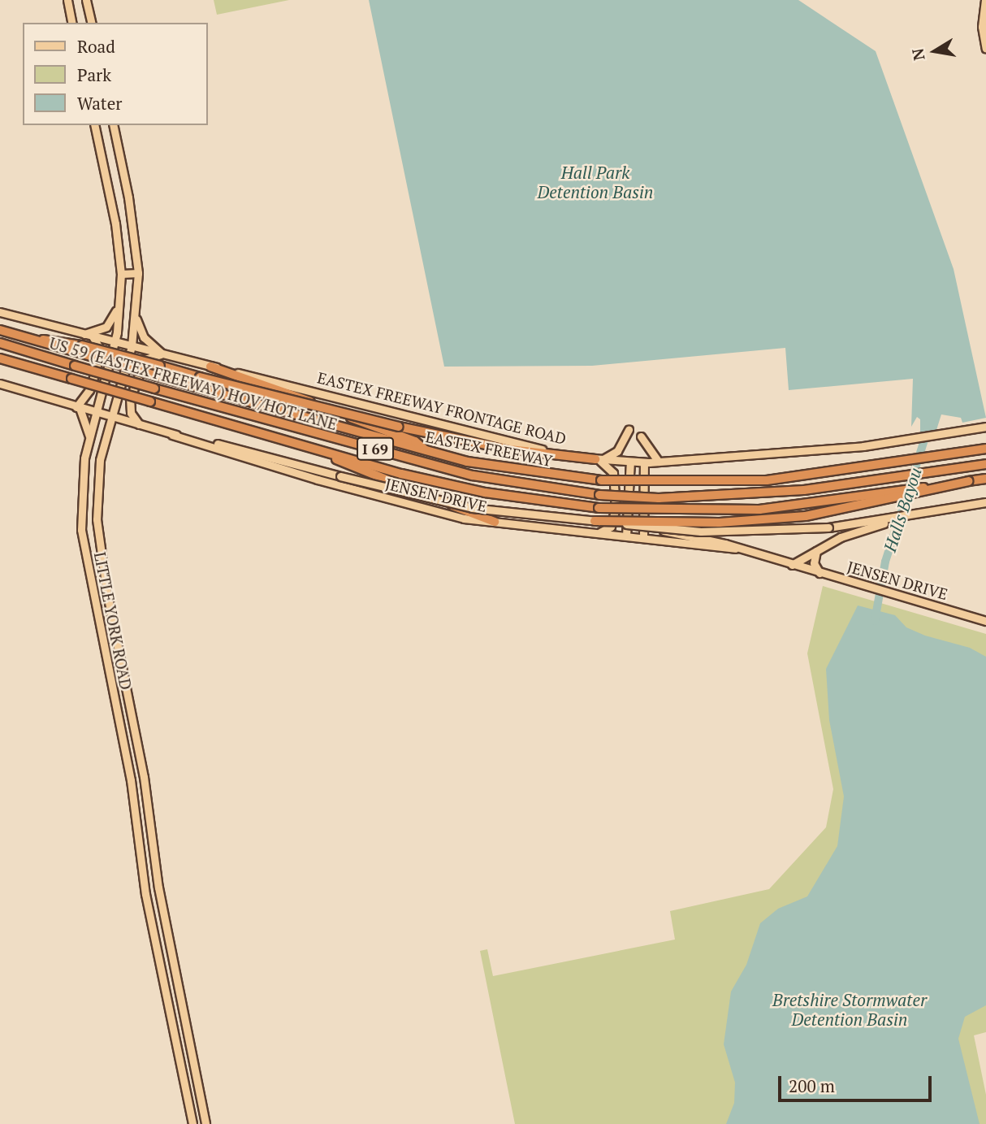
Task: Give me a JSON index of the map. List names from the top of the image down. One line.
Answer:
{"streets":{"highway":["US 59 (EASTEX FREEWAY) HOV/HOT LANE","I 69","EASTEX FREEWAY"],"main road":["EASTEX FREEWAY FRONTAGE ROAD","JENSEN DRIVE","LITTLE YORK ROAD"]},"crossings":[["EASTEX FREEWAY FRONTAGE ROAD","LITTLE YORK ROAD"]],"water":["Hall Park Detention Basin","Halls Bayou","Bretshire Stormwater Detention Basin"],"legend":["Road","Park","Water"],"scale_bar":"200 m","north":"left"}
